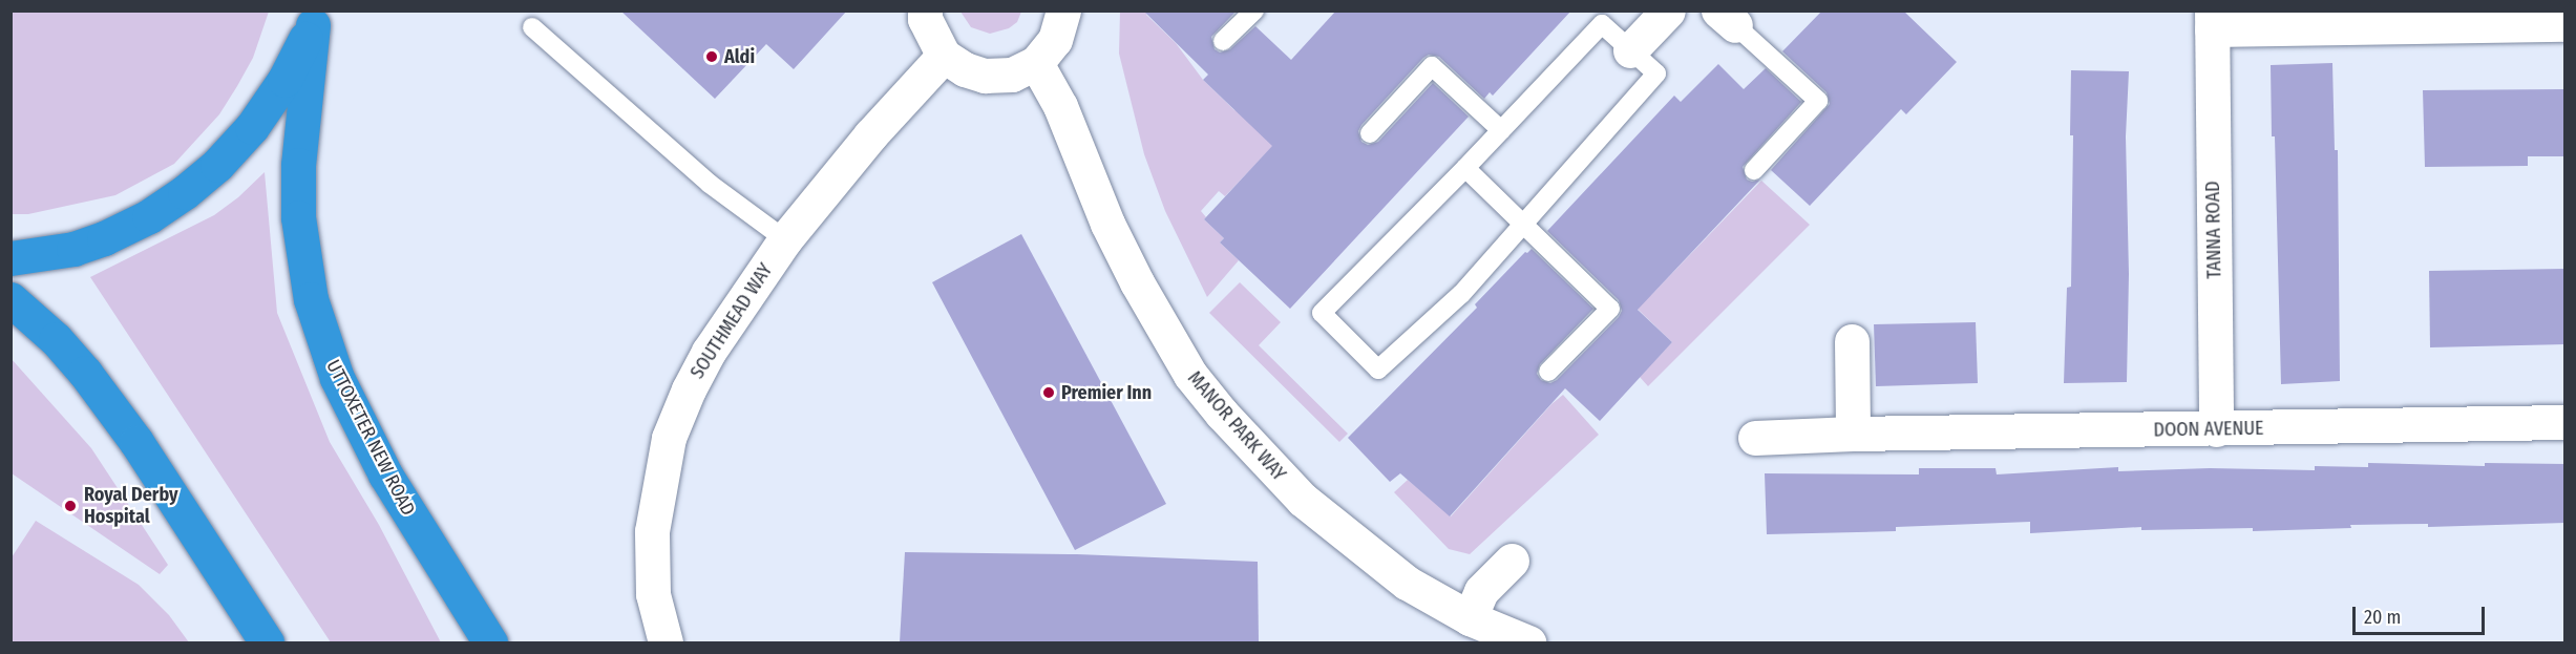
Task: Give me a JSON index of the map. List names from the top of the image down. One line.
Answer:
{"streets":{"highway":["UTTOXETER NEW ROAD"],"street":["TANNA ROAD","SOUTHMEAD WAY","MANOR PARK WAY","DOON AVENUE"]},"crossings":[["TANNA ROAD","DOON AVENUE"]],"places":["Aldi","Premier Inn","Royal Derby Hospital"],"scale_bar":"20 m"}
